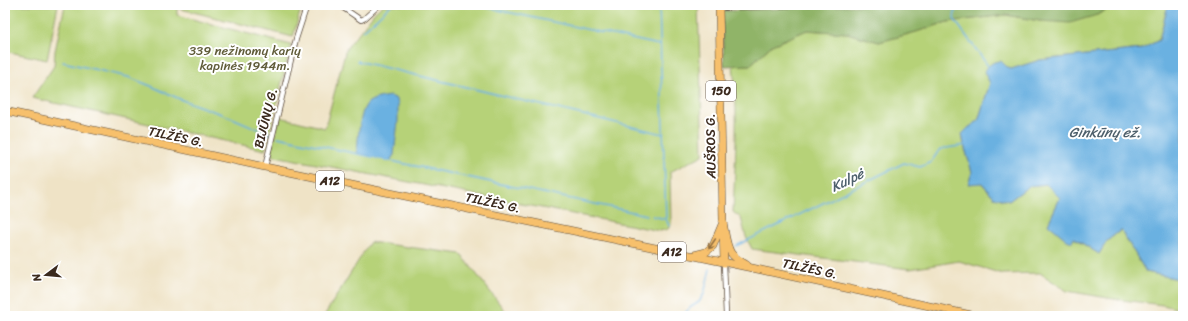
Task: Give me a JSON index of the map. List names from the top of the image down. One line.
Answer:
{"streets":{"main road":["150","TILŽĖS G.","AUŠROS G.","A12"],"street":["BIJŪNŲ G."]},"crossings":[["BIJŪNŲ G.","TILŽĖS G."],["TILŽĖS G.","AUŠROS G."]],"water":["Ginkūnų ež.","Kulpė"],"parks":["339 nežinomų karių kapinės 1944m."],"north":"left"}
